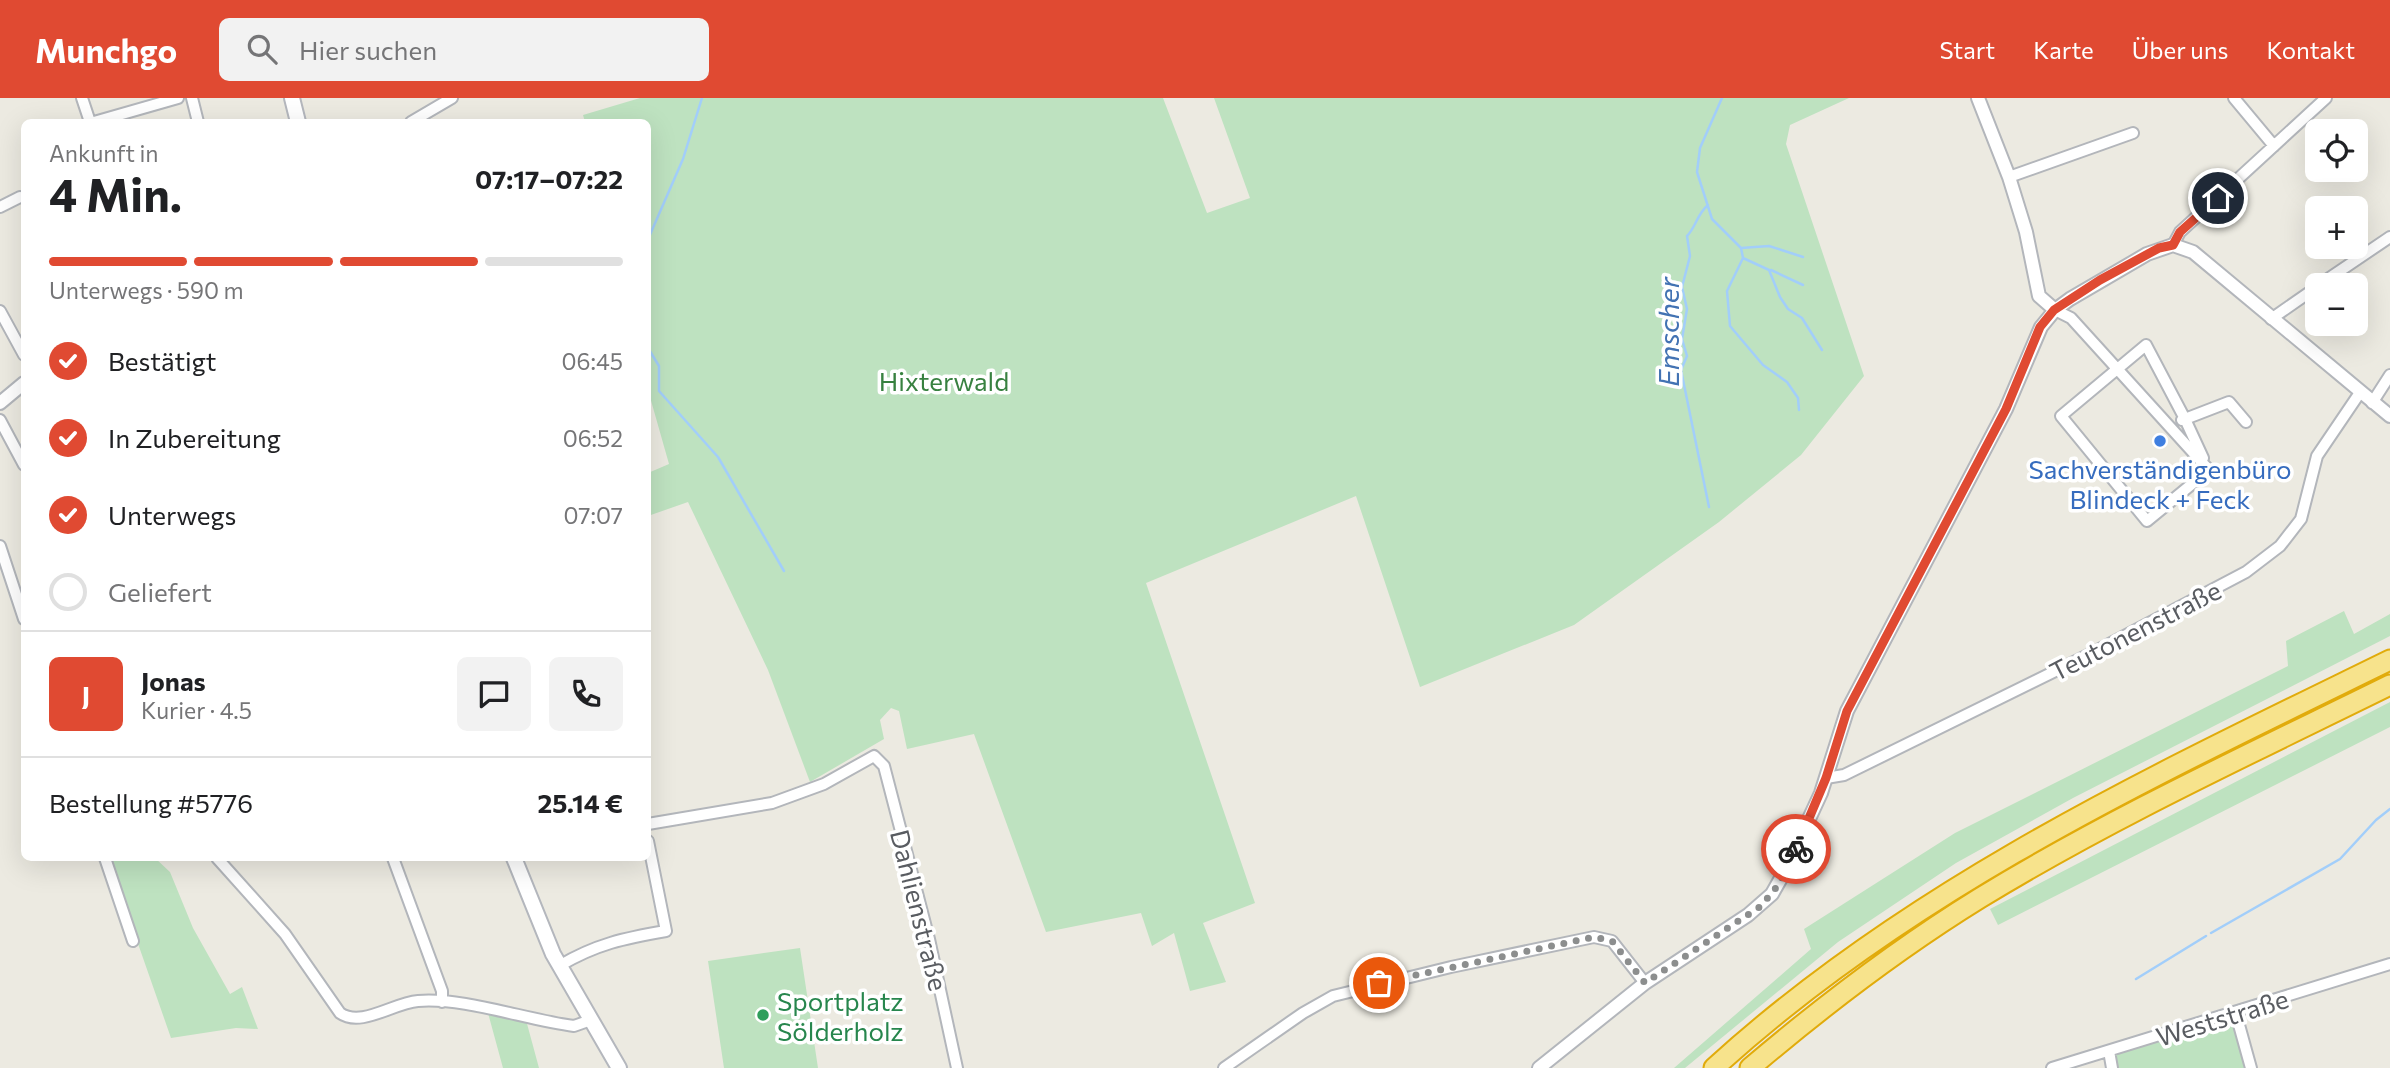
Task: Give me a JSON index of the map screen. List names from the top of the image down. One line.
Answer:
{"streets":{"street":["Teutonenstraße","Dahlienstraße","Weststraße"]},"water":["Emscher"],"parks":["Hixterwald"],"places":["Sachverständigenbüro Blindeck + Feck","Sportplatz Sölderholz"],"page":{"header":"Munchgo","search":"Hier suchen","nav":["Start","Karte","Über uns","Kontakt"],"map_buttons":["+","−"],"heading":["4 Min.","Ankunft in","07:17–07:22"],"panel":["Jonas","Kurier · 4.5","Bestellung #5776","25.14 €"],"bar":"Unterwegs · 590 m","list":[["Bestätigt","06:45"],["In Zubereitung","06:52"],["Unterwegs","07:07"],"Geliefert"],"round":"J"}}
